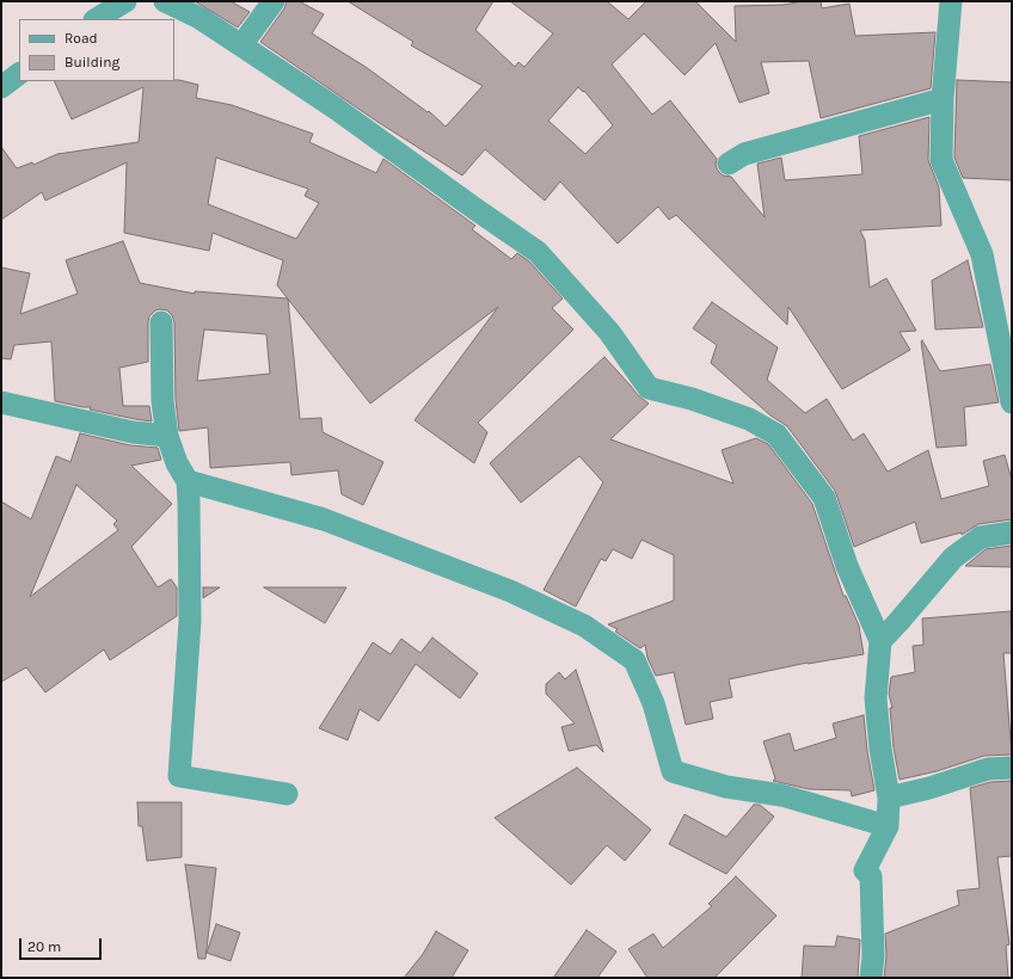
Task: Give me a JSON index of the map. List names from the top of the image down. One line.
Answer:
{"legend":["Road","Building"],"scale_bar":"20 m"}
